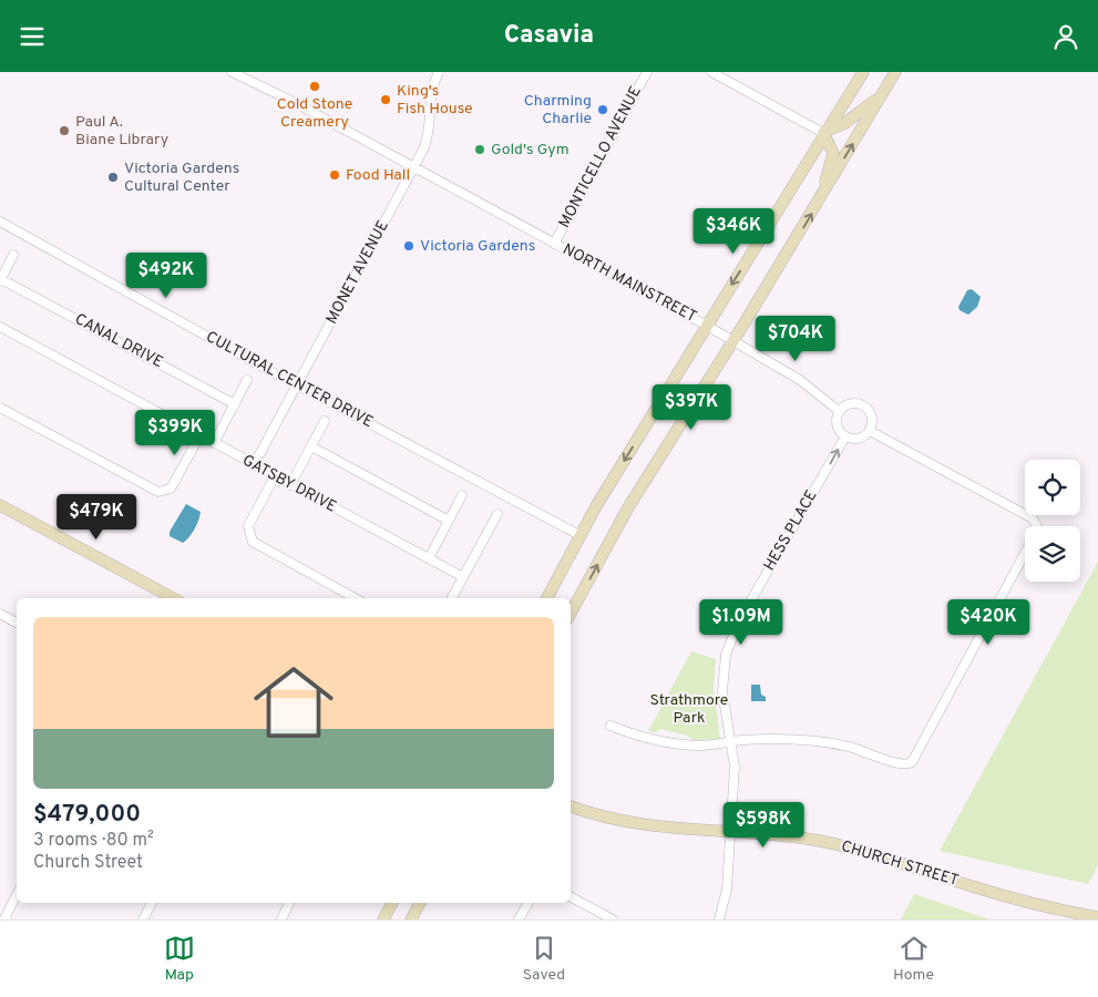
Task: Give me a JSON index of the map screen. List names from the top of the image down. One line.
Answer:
{"streets":{"main road":["CHURCH STREET"],"street":["MONTICELLO AVENUE","MONET AVENUE","NORTH MAINSTREET","CANAL DRIVE","CULTURAL CENTER DRIVE","GATSBY DRIVE","HESS PLACE"]},"crossings":[["MONTICELLO AVENUE","NORTH MAINSTREET"],["MONET AVENUE","NORTH MAINSTREET"],["MONET AVENUE","CULTURAL CENTER DRIVE"],["MONET AVENUE","GATSBY DRIVE"],["NORTH MAINSTREET","HESS PLACE"],["HESS PLACE","CHURCH STREET"]],"one_way":["HESS PLACE"],"parks":["Strathmore Park"],"places":["Cold Stone Creamery","King's Fish House","Charming Charlie","Paul A. Biane Library","Gold's Gym","Food Hall","Victoria Gardens Cultural Center","Victoria Gardens"],"page":{"header":"Casavia","price":["$346K","$492K","$704K","$397K","$399K","$479K","$1.09M","$420K","$598K"],"list":[{"name":"$479,000","note":"3 rooms · 80 m² · Church Street"}],"tabs":["Map","Saved","Home"]}}
